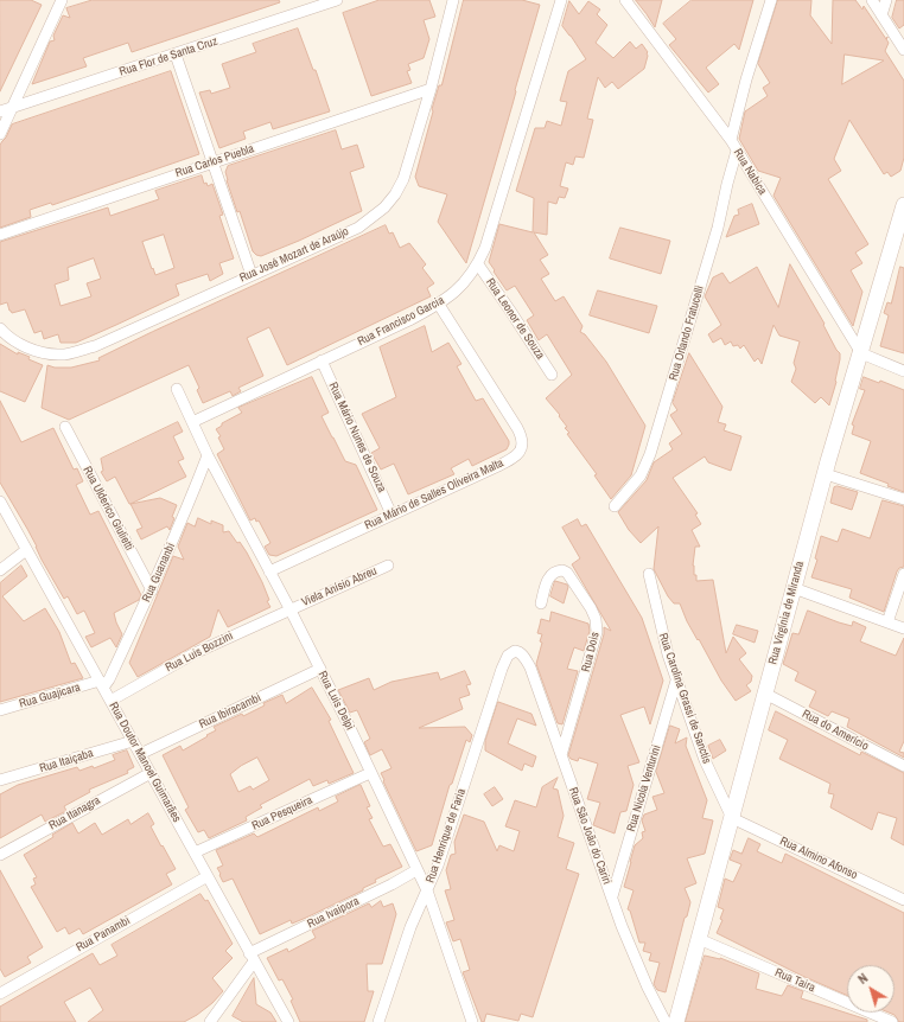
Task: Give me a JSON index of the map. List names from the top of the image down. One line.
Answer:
{"streets":{"street":["Rua Flor de Santa Cruz","Rua Carlos Puebla","Rua Nabica","Rua José Mozart de Araújo","Rua Leonor de Souza","Rua Francisco Garcia","Rua Orlando Fratucelli","Rua Mário Nunes de Souza","Rua Mário de Salles Oliveira Malta","Rua Ulderico Giulietti","Rua Guananbi","Viela Anísio Abreu","Rua Virgínia de Miranda","Rua Luis Bozzini","Rua Dois","Rua Guajicara","Rua Carolina Grassi de Sanctis","Rua Luis Delpi","Rua Ibiracambi","Rua do Amerício","Rua Itaiçaba","Rua Doutor Manoel Guimarães","Rua Nicola Venturini","Rua Itanagra","Rua Pesqueira","Rua Henrique de Faria","Rua São João do Cariri","Rua Almino Afonso","Rua Ivaipora","Rua Panambi","Rua Taira"]},"crossings":[["Rua Carlos Puebla","Rua José Mozart de Araújo"],["Rua Nabica","Rua Orlando Fratucelli"],["Rua Nabica","Rua Virgínia de Miranda"],["Rua Leonor de Souza","Rua Francisco Garcia"],["Rua Francisco Garcia","Rua Mário Nunes de Souza"],["Rua Francisco Garcia","Rua Mário de Salles Oliveira Malta"],["Rua Francisco Garcia","Rua Luis Delpi"],["Rua Mário Nunes de Souza","Rua Mário de Salles Oliveira Malta"],["Rua Mário de Salles Oliveira Malta","Rua Luis Delpi"],["Rua Ulderico Giulietti","Rua Guananbi"],["Rua Guananbi","Rua Guajicara"],["Rua Guananbi","Rua Luis Delpi"],["Rua Guananbi","Rua Doutor Manoel Guimarães"],["Viela Anísio Abreu","Rua Luis Bozzini"],["Viela Anísio Abreu","Rua Luis Delpi"],["Rua Virgínia de Miranda","Rua Carolina Grassi de Sanctis"],["Rua Virgínia de Miranda","Rua do Amerício"],["Rua Virgínia de Miranda","Rua Almino Afonso"],["Rua Virgínia de Miranda","Rua Taira"],["Rua Luis Bozzini","Rua Luis Delpi"],["Rua Luis Bozzini","Rua Doutor Manoel Guimarães"],["Rua Dois","Rua São João do Cariri"],["Rua Guajicara","Rua Doutor Manoel Guimarães"],["Rua Carolina Grassi de Sanctis","Rua Nicola Venturini"],["Rua Carolina Grassi de Sanctis","Rua Almino Afonso"],["Rua Luis Delpi","Rua Ibiracambi"],["Rua Luis Delpi","Rua Pesqueira"],["Rua Luis Delpi","Rua Henrique de Faria"],["Rua Luis Delpi","Rua Ivaipora"],["Rua Ibiracambi","Rua Doutor Manoel Guimarães"],["Rua Itaiçaba","Rua Doutor Manoel Guimarães"],["Rua Doutor Manoel Guimarães","Rua Itanagra"],["Rua Doutor Manoel Guimarães","Rua Pesqueira"],["Rua Doutor Manoel Guimarães","Rua Ivaipora"],["Rua Doutor Manoel Guimarães","Rua Panambi"],["Rua Nicola Venturini","Rua São João do Cariri"],["Rua Henrique de Faria","Rua São João do Cariri"]],"north":"top left"}
